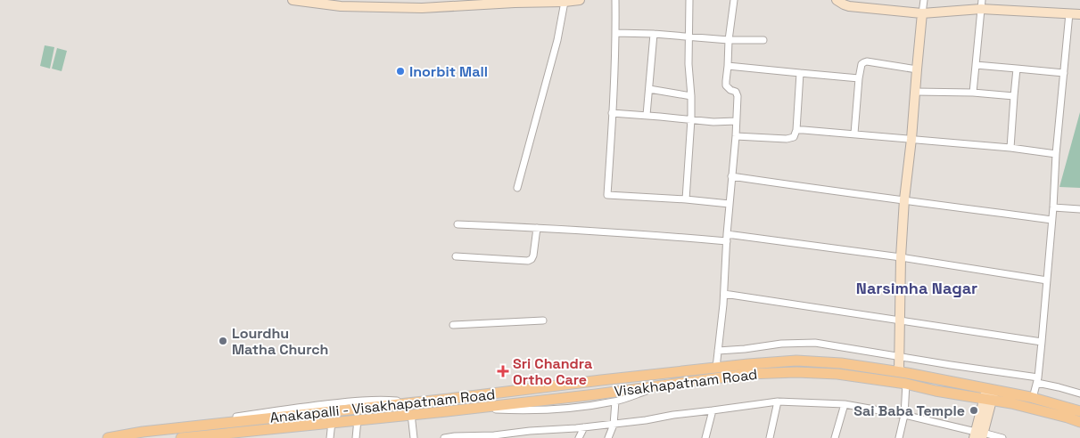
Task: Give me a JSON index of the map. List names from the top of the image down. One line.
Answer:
{"streets":{"main road":["Visakhapatnam Road","Anakapalli - Visakhapatnam Road"]},"districts":["Narsimha Nagar"],"places":{"other":["Inorbit Mall","Lourdhu Matha Church","Sai Baba Temple"],"health":["Sri Chandra Ortho Care"]}}
